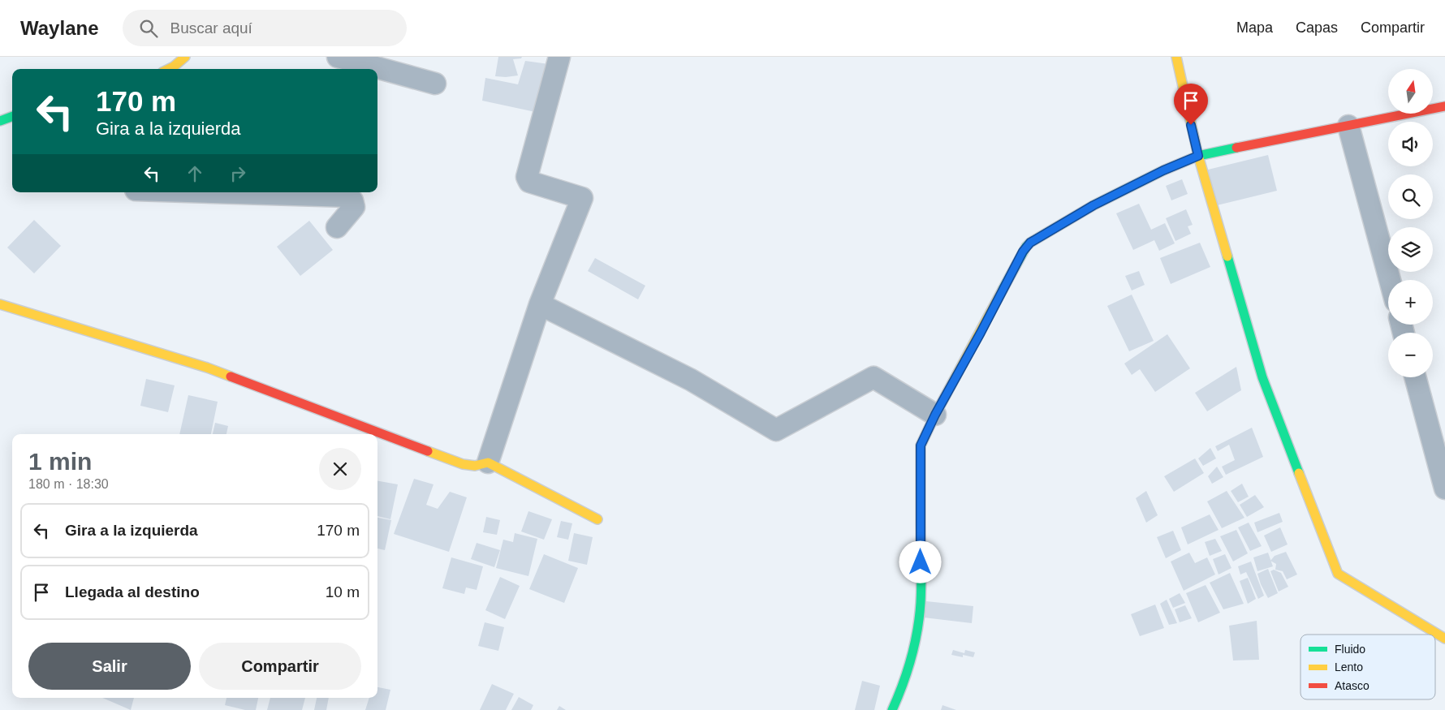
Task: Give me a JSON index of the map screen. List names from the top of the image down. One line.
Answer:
{"legend":["Fluido","Lento","Atasco"],"north":"top","page":{"header":"Waylane","search":"Buscar aquí","nav":["Mapa","Capas","Compartir"],"map_buttons":["+","−"],"turn":["170 m","Gira a la izquierda"],"heading":["1 min","180 m · 18:30"],"list":[{"name":"Gira a la izquierda","value":"170 m"},{"name":"Llegada al destino","value":"10 m"}],"buttons":["Salir","Compartir"]}}
